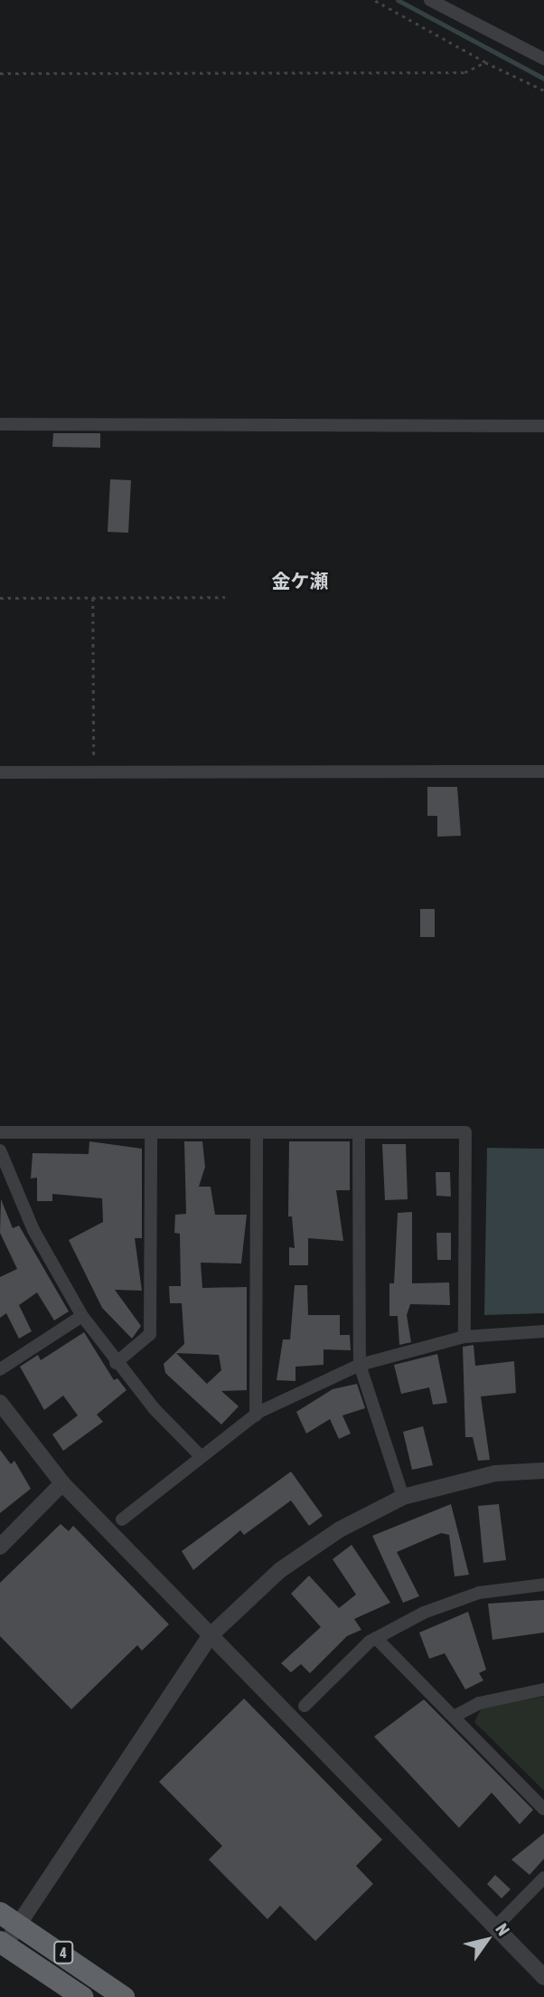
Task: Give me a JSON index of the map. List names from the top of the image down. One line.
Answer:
{"streets":{"highway":["4"]},"districts":["金ケ瀬"],"north":"top right"}
